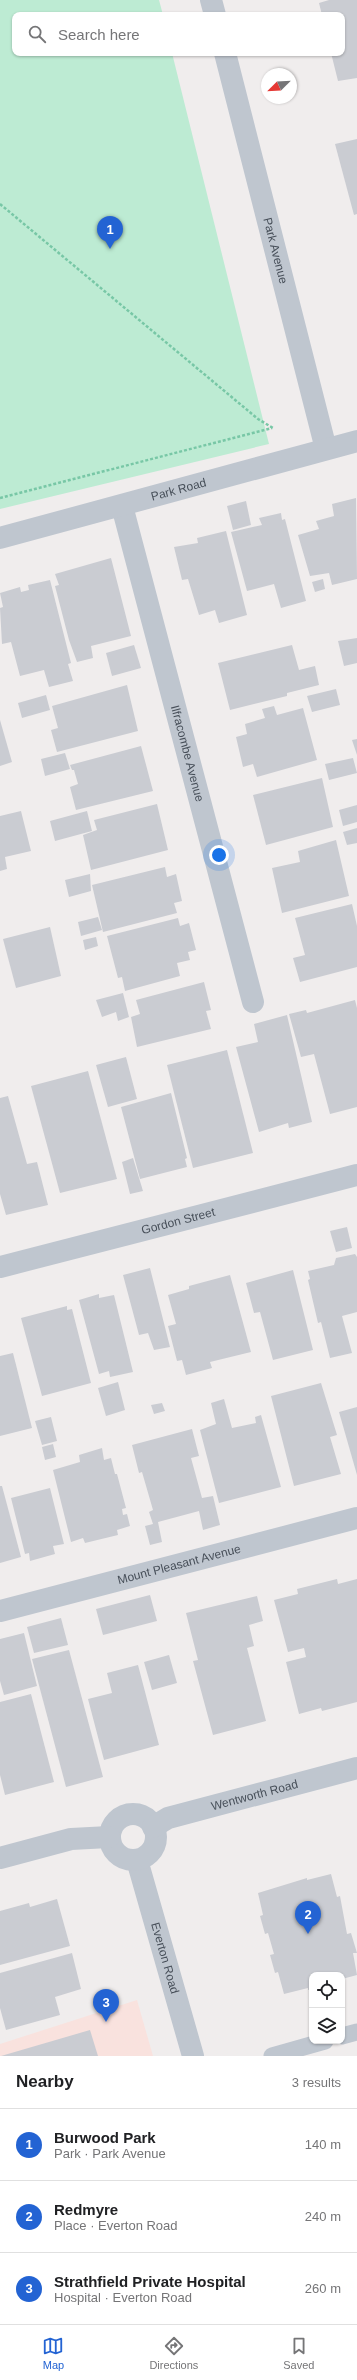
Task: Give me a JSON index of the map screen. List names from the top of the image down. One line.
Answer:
{"streets":{"street":["Park Avenue","Park Road","Ilfracombe Avenue","Gordon Street","Mount Pleasant Avenue","Wentworth Road","Everton Road"]},"crossings":[["Park Avenue","Park Road"],["Park Road","Ilfracombe Avenue"],["Wentworth Road","Everton Road"]],"north":"bottom left","page":{"search":"Search here","pins":["1","2","3"],"heading":["Nearby","3 results"],"list":[{"mark":"1","name":"Burwood Park","note":"Park · Park Avenue","value":"140 m"},{"mark":"2","name":"Redmyre","note":"Place · Everton Road","value":"240 m"},{"mark":"3","name":"Strathfield Private Hospital","note":"Hospital · Everton Road","value":"260 m"}],"nav":["Map","Directions","Saved"]}}
